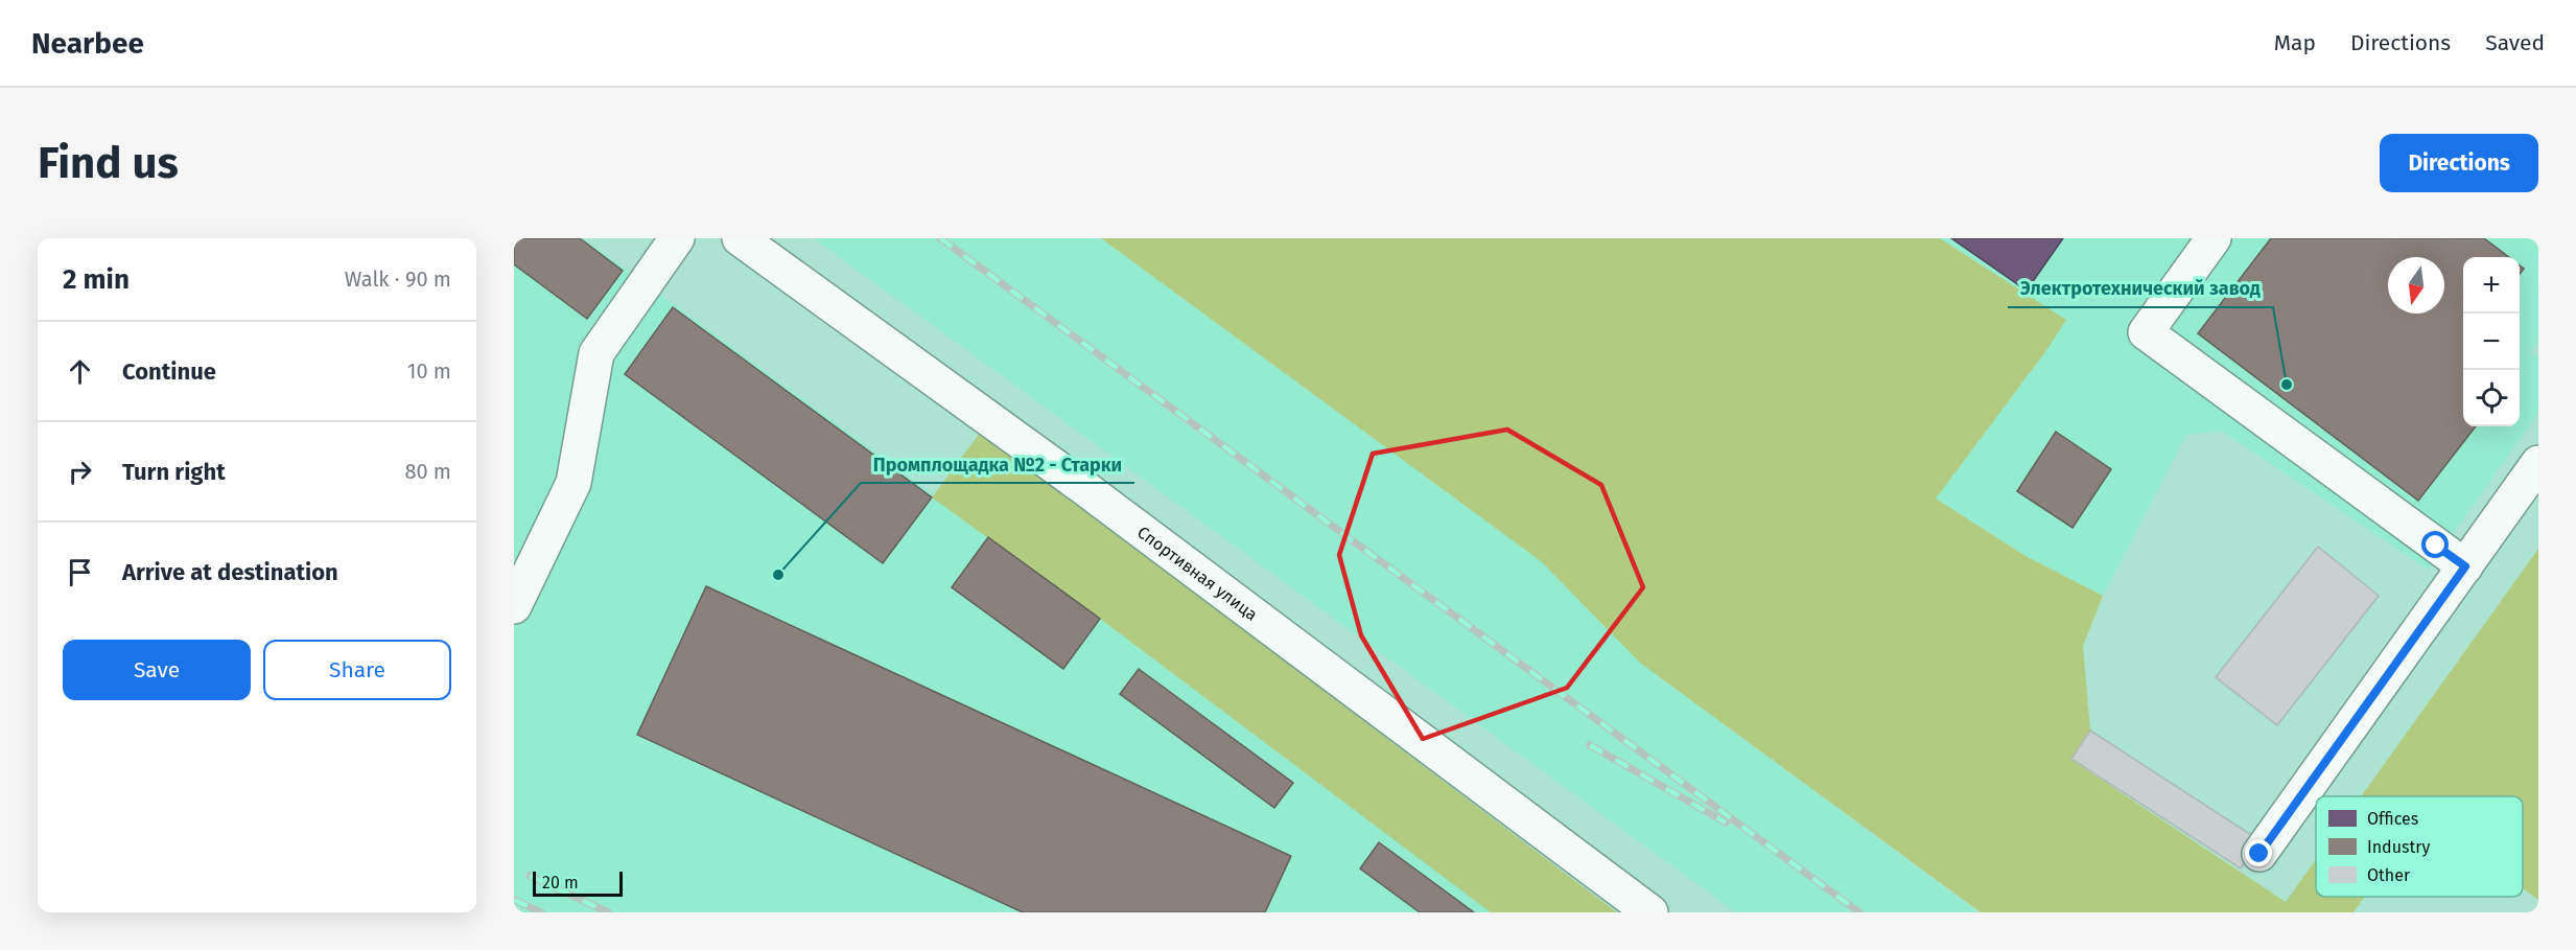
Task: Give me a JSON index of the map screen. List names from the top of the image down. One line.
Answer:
{"streets":{"street":["Спортивная улица"]},"places":["Электротехнический завод","Промплощадка №2 - Старки"],"legend":["Offices","Industry","Other"],"scale_bar":"20 m","north":"bottom","page":{"header":"Nearbee","nav":["Map","Directions","Saved"],"buttons":["Directions",["Save","Share"]],"title":"Find us","heading":["2 min","Walk · 90 m"],"map_buttons":["+","−"],"list":[["Continue","10 m"],["Turn right","80 m"],"Arrive at destination"],"scale":"20 m"}}
